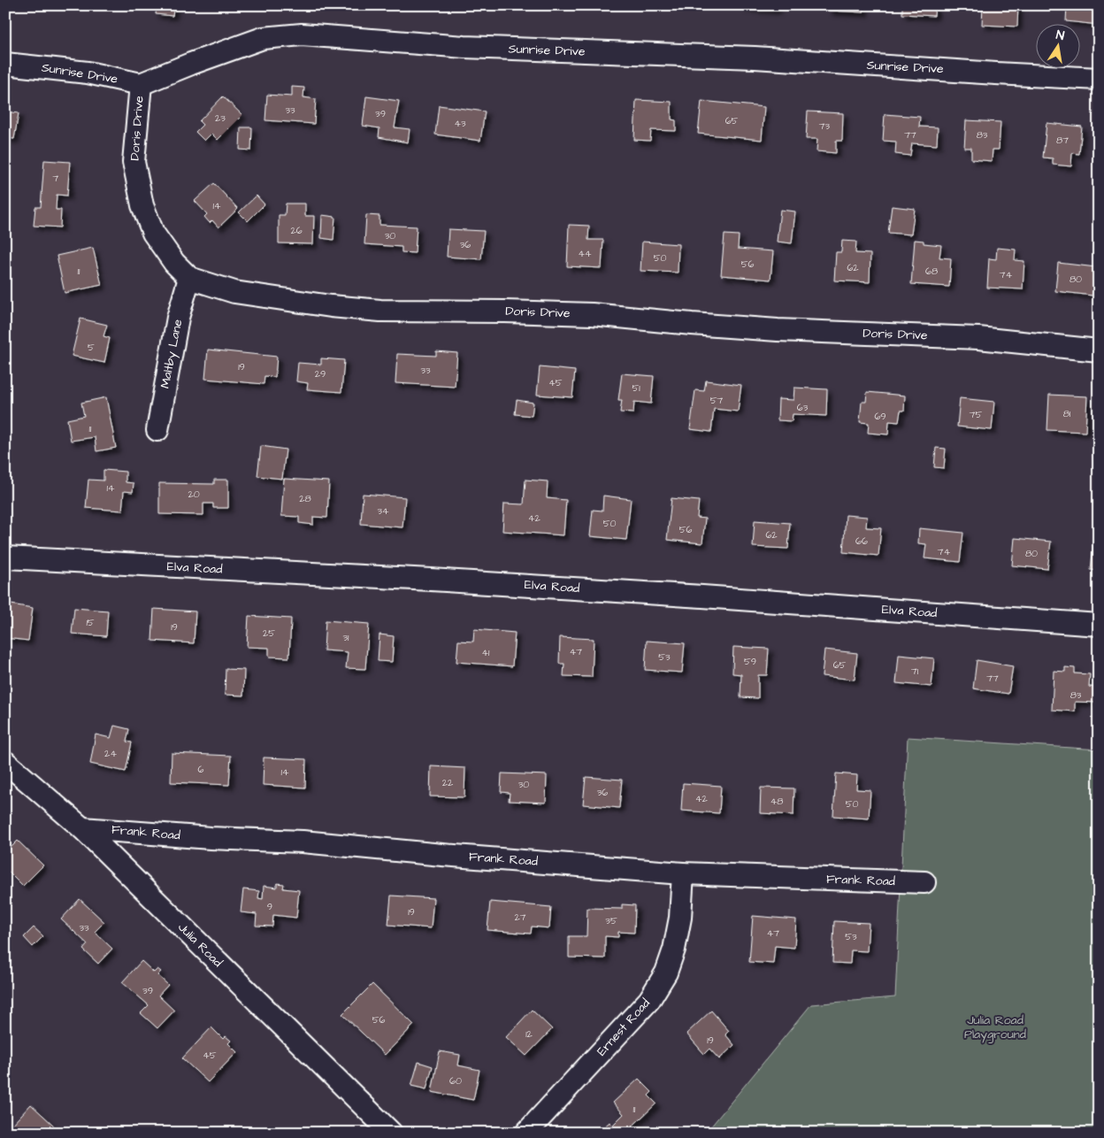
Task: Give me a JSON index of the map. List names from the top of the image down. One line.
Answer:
{"streets":{"street":["Sunrise Drive","Doris Drive","Maltby Lane","Elva Road","Frank Road","Julia Road","Ernest Road"]},"crossings":[["Sunrise Drive","Doris Drive"],["Doris Drive","Maltby Lane"],["Frank Road","Julia Road"],["Frank Road","Ernest Road"]],"parks":["Julia Road Playground"],"house_numbers":["33","39","23","65","43","73","77","83","87","7","14","26","30","36","44","50","56","62","11","68","74","80","5","19","33","29","45","51","57","63","81","75","69","11","14","20","28","34","42","50","56","62","66","74","80","15","19","25","31","47","41","53","59","65","71","77","83","24","6","14","22","30","36","42","48","50","9","19","27","35","33","47","53","39","56","12","19","45","60","11"],"north":"top"}
